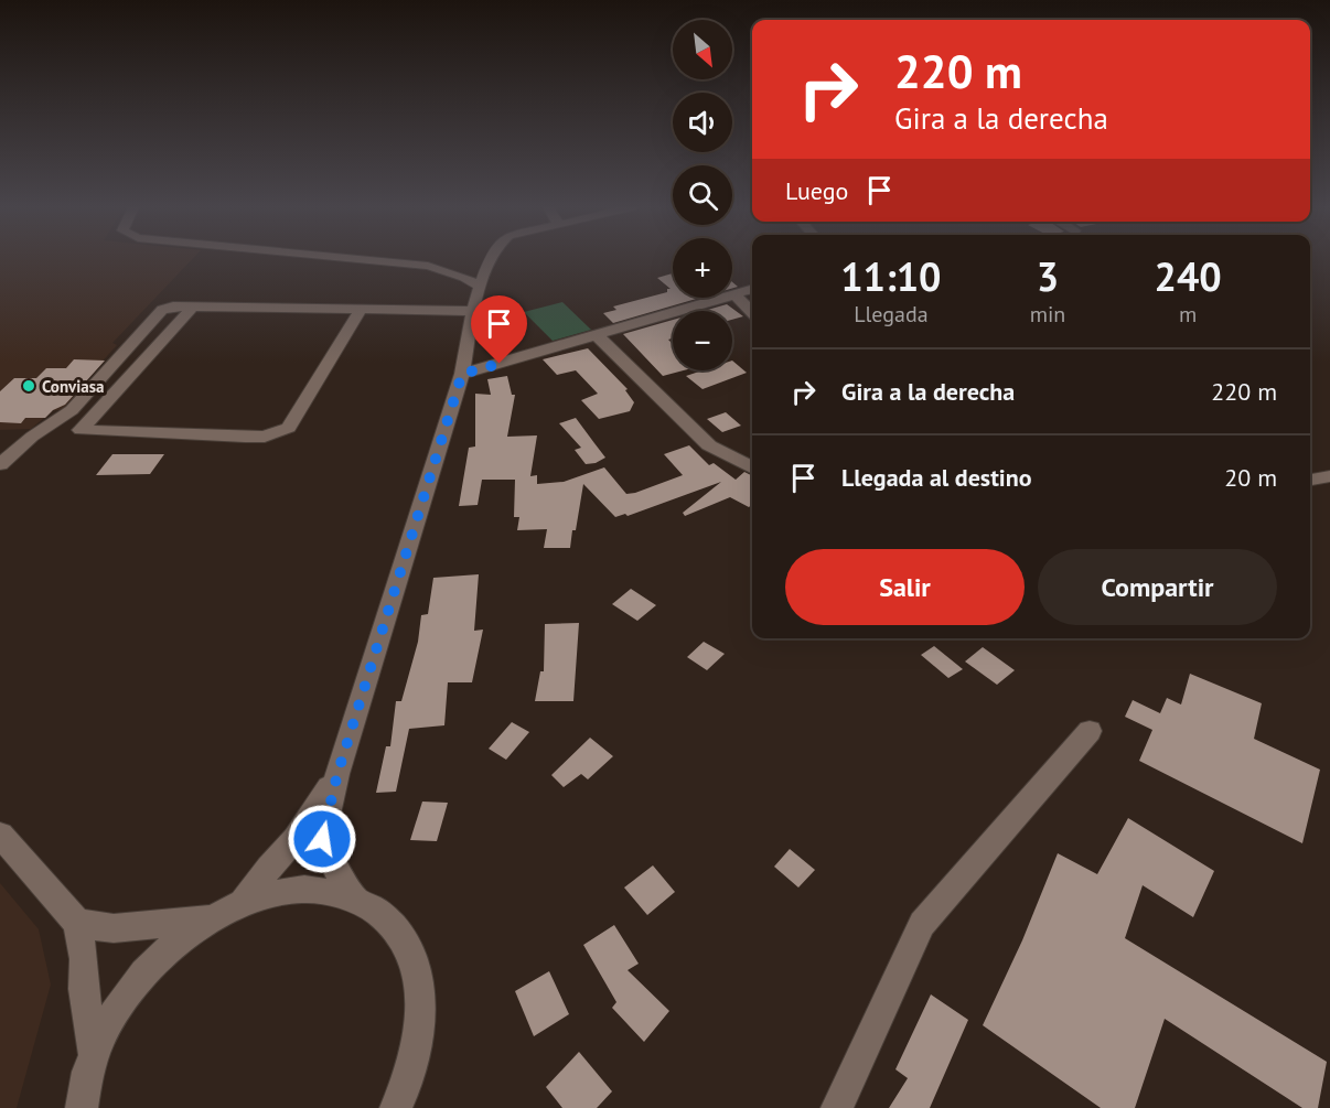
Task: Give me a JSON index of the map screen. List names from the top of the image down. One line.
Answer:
{"places":["Conviasa"],"north":"bottom right","page":{"map_buttons":["+","−"],"turn":["220 m","Gira a la derecha"],"then":"Luego","eta":["11:10","Llegada","3","min","240","m"],"list":[{"name":"Gira a la derecha","value":"220 m"},{"name":"Llegada al destino","value":"20 m"}],"buttons":["Salir","Compartir"]}}
